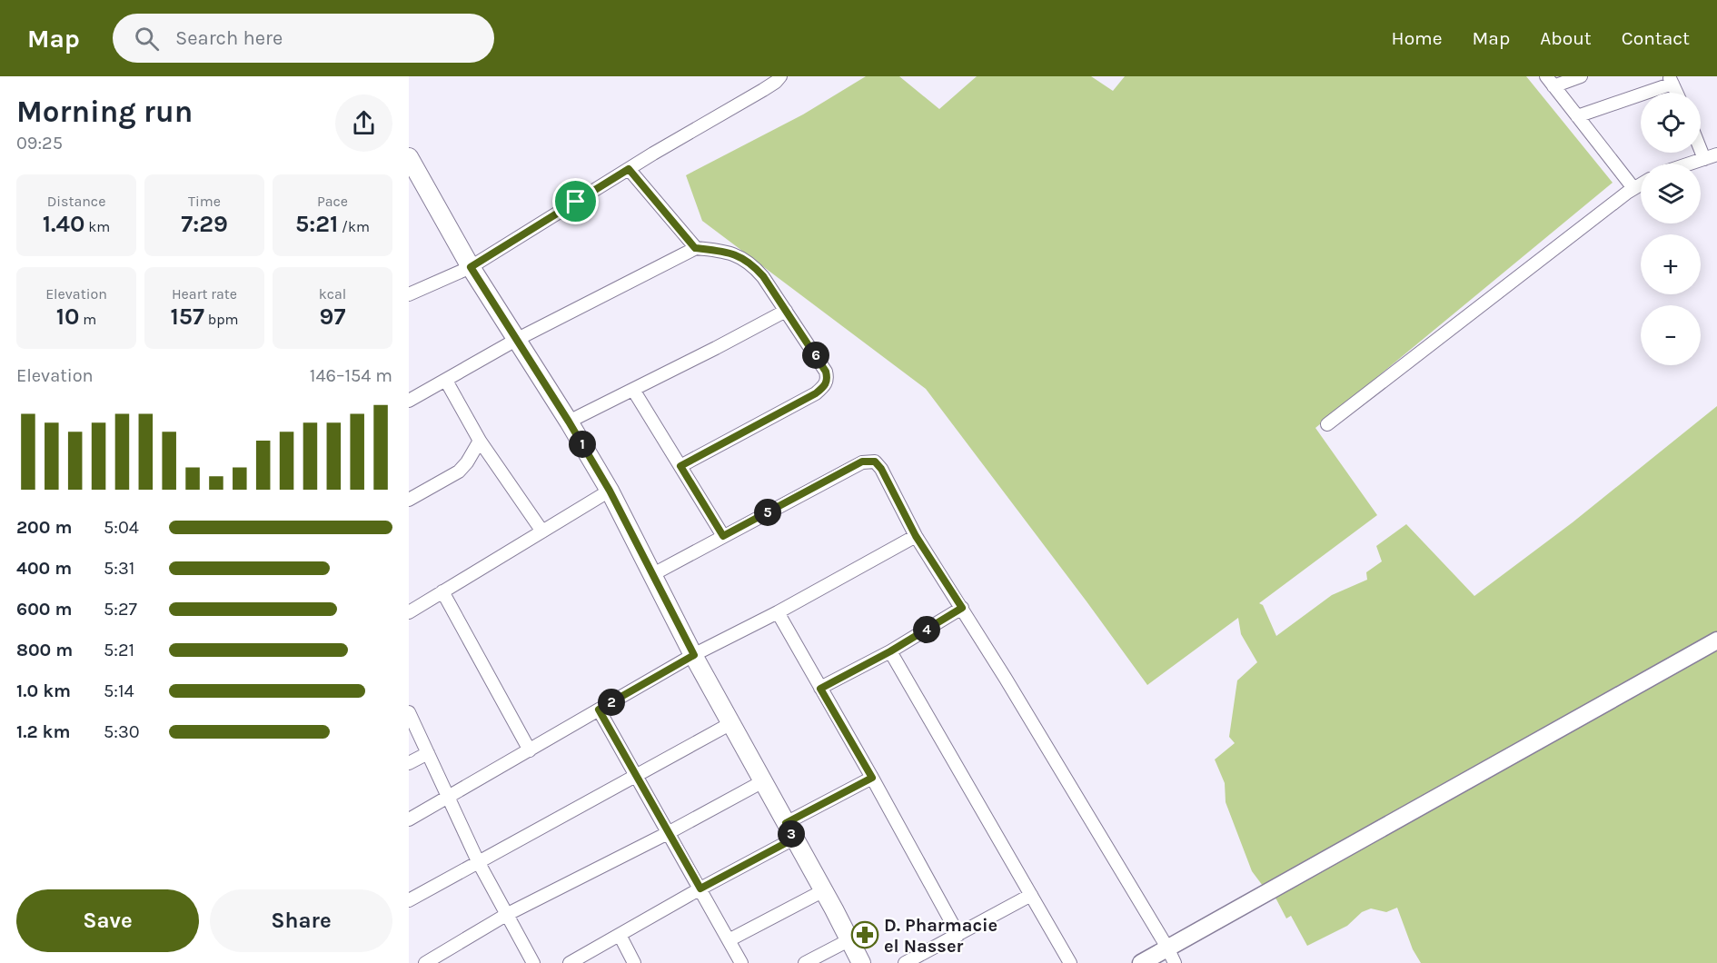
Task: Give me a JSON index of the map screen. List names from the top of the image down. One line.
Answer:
{"places":{"pharmacy":["D. Pharmacie el Nasser"]},"page":{"header":"Map","search":"Search here","nav":["Home","Map","About","Contact"],"heading":["Morning run","09:25"],"map_buttons":["+","−"],"stats":[["Distance","1.40 km"],["Time","7:29"],["Pace","5:21 /km"],["Elevation","10 m"],["Heart rate","157 bpm"],["kcal","97"]],"pins":["6","1","5","4","2","3"],"chart":["Elevation","146–154 m"],"list":[{"name":"200 m","note":"5:04"},{"name":"400 m","note":"5:31"},{"name":"600 m","note":"5:27"},{"name":"800 m","note":"5:21"},{"name":"1.0 km","note":"5:14"},{"name":"1.2 km","note":"5:30"}],"buttons":["Save","Share"]}}
